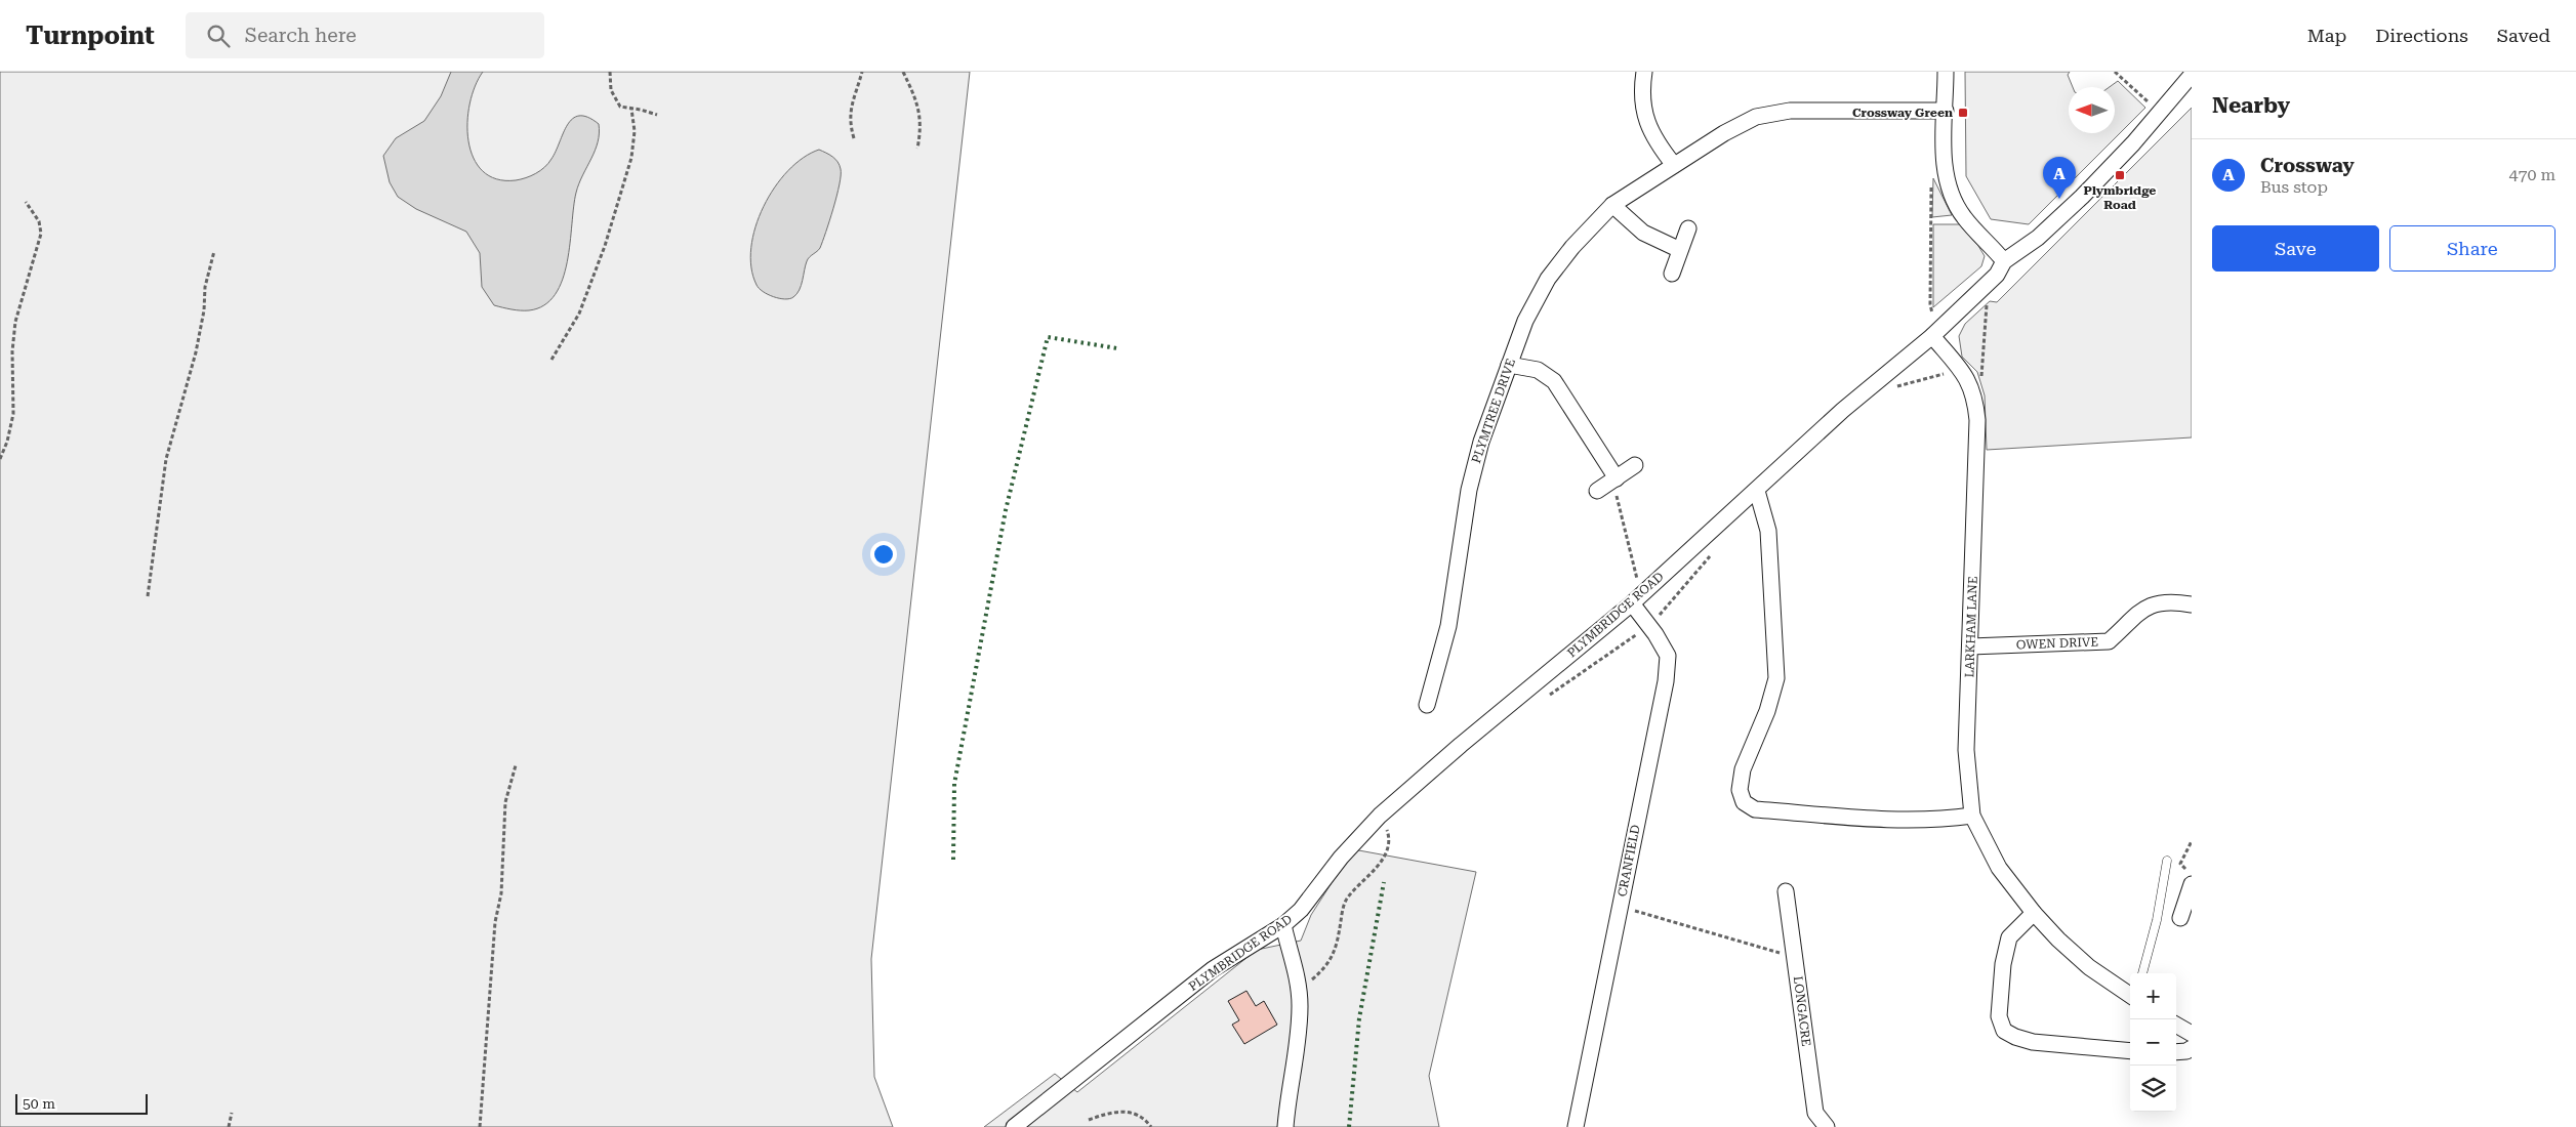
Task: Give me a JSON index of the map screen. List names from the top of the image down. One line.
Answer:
{"streets":{"street":["PLYMTREE DRIVE","PLYMBRIDGE ROAD","LARKHAM LANE","OWEN DRIVE","CRANFIELD","LONGACRE"]},"crossings":[["PLYMBRIDGE ROAD","LARKHAM LANE"],["PLYMBRIDGE ROAD","CRANFIELD"],["LARKHAM LANE","OWEN DRIVE"]],"places":{"transit":["Crossway Green","Plymbridge Road"]},"scale_bar":"50 m","north":"left","page":{"header":"Turnpoint","search":"Search here","nav":["Map","Directions","Saved"],"heading":"Nearby","list":[{"mark":"A","name":"Crossway","note":"Bus stop","value":"470 m"}],"pins":"A","buttons":["Save","Share"],"map_buttons":["+","−"],"scale":"50 m"}}
